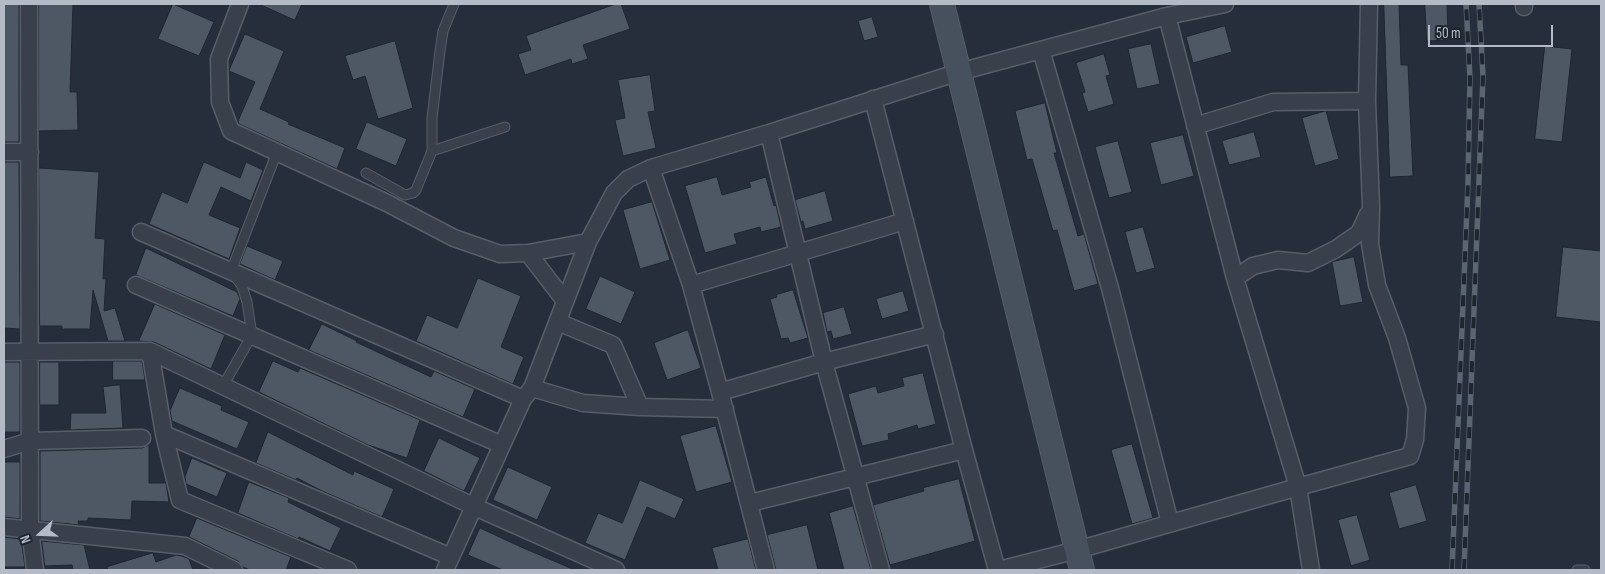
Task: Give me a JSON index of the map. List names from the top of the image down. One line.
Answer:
{"scale_bar":"50 m","north":"left"}
